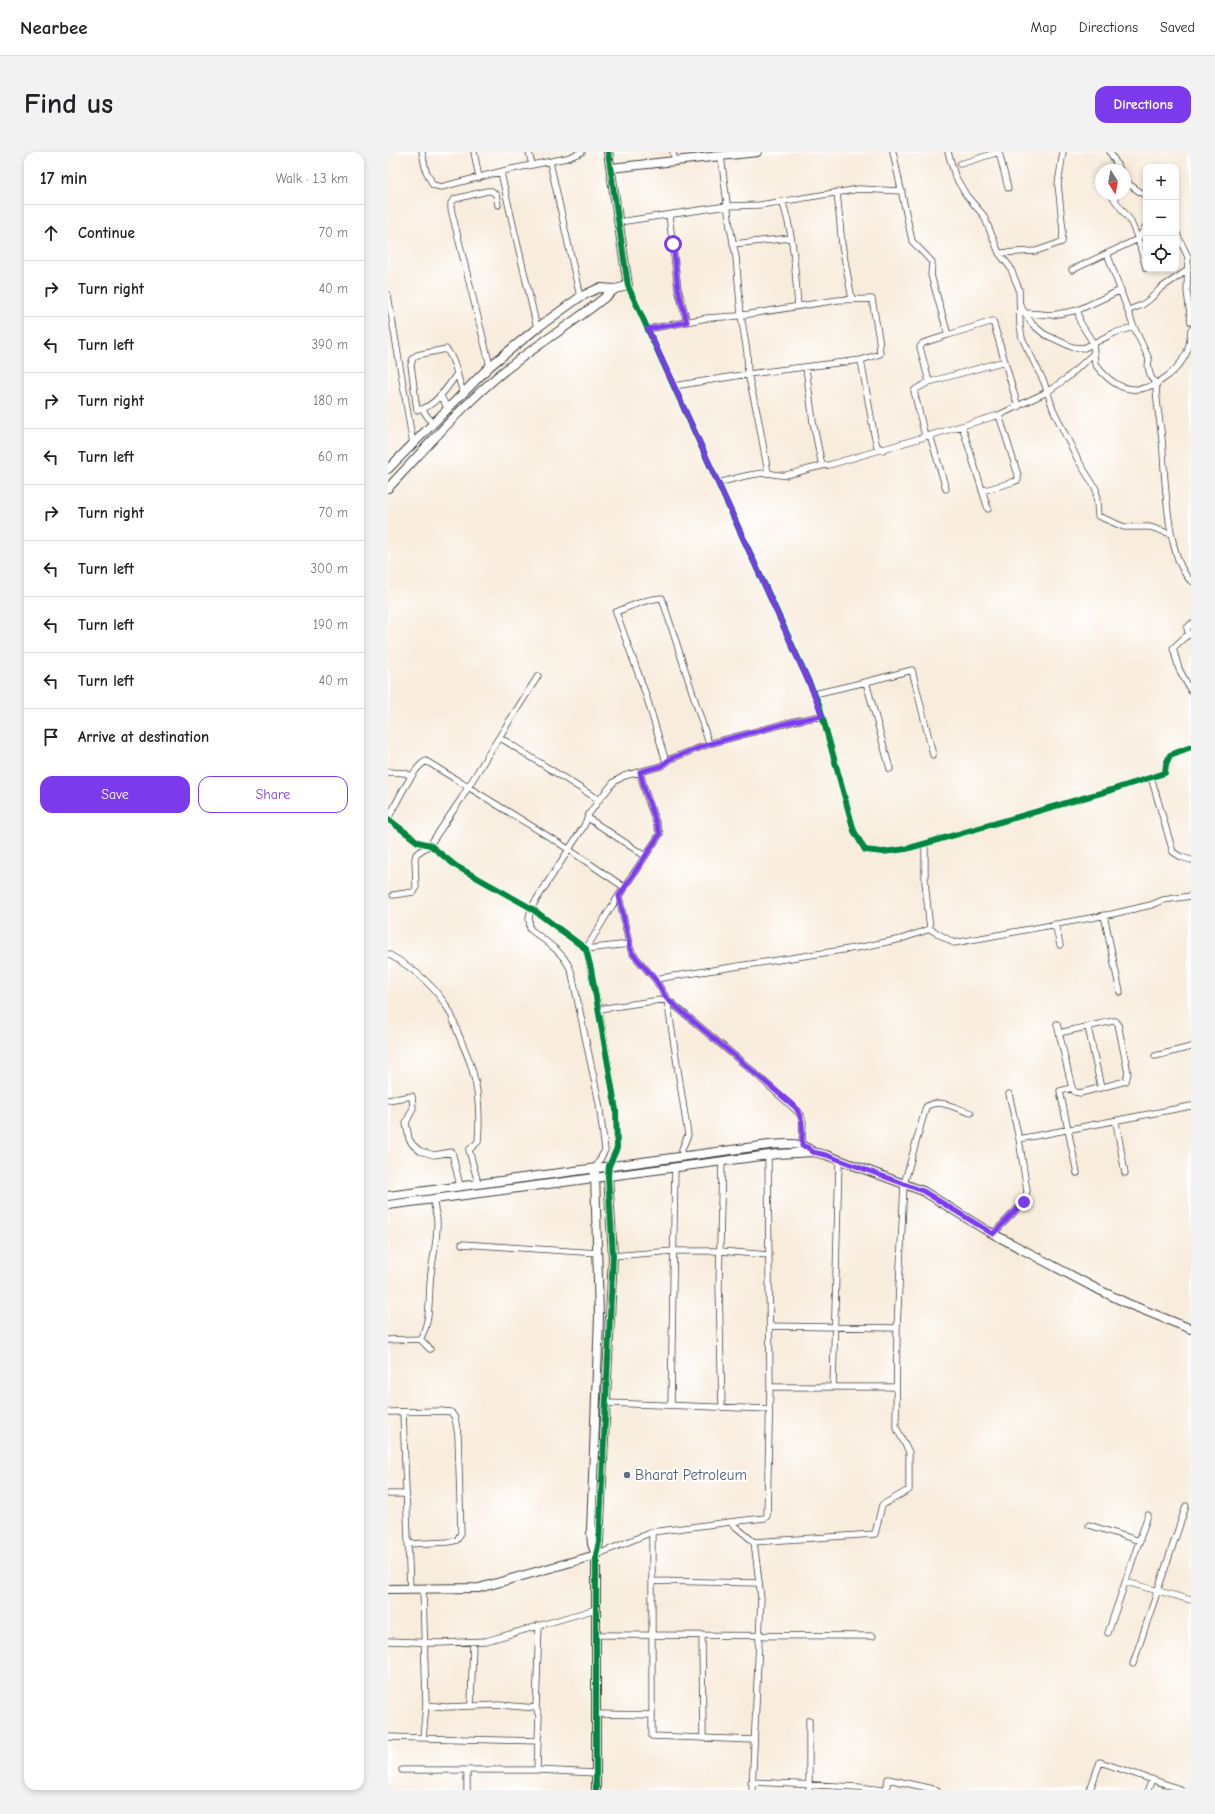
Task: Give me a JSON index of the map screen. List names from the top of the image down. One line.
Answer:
{"places":["Bharat Petroleum"],"north":"bottom","page":{"header":"Nearbee","nav":["Map","Directions","Saved"],"buttons":["Directions",["Save","Share"]],"title":"Find us","heading":["17 min","Walk · 1.3 km"],"map_buttons":["+","−"],"list":[["Continue","70 m"],["Turn right","40 m"],["Turn left","390 m"],["Turn right","180 m"],["Turn left","60 m"],["Turn right","70 m"],["Turn left","300 m"],["Turn left","190 m"],["Turn left","40 m"],"Arrive at destination"]}}
